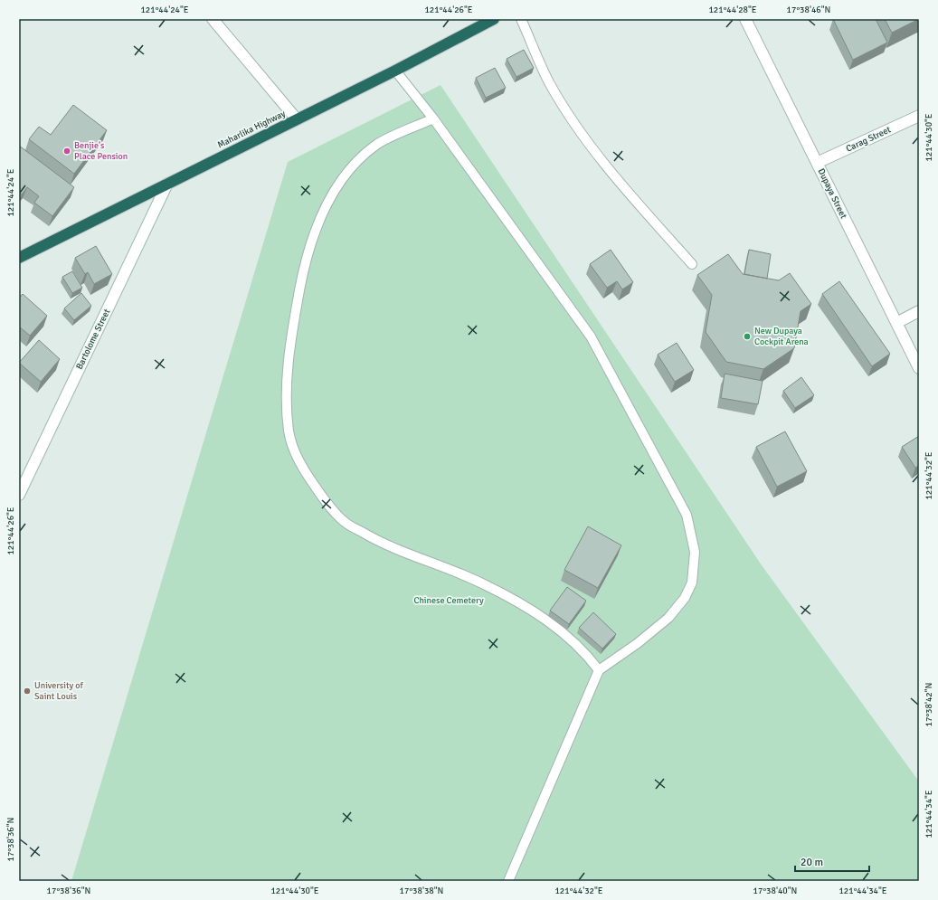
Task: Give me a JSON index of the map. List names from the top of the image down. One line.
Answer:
{"streets":{"highway":["Maharlika Highway"],"street":["Carag Street","Dupaya Street","Bartolome Street"]},"crossings":[["Maharlika Highway","Bartolome Street"],["Carag Street","Dupaya Street"]],"parks":["Chinese Cemetery"],"places":["Benjie's Place Pension","New Dupaya Cockpit Arena","University of Saint Louis"],"scale_bar":"20 m","coordinates":["121°44'24\"E","121°44'26\"E","121°44'28\"E","17°38'46\"N","121°44'30\"E","121°44'32\"E","17°38'42\"N","121°44'34\"E","17°38'36\"N","17°38'38\"N","17°38'40\"N"]}
